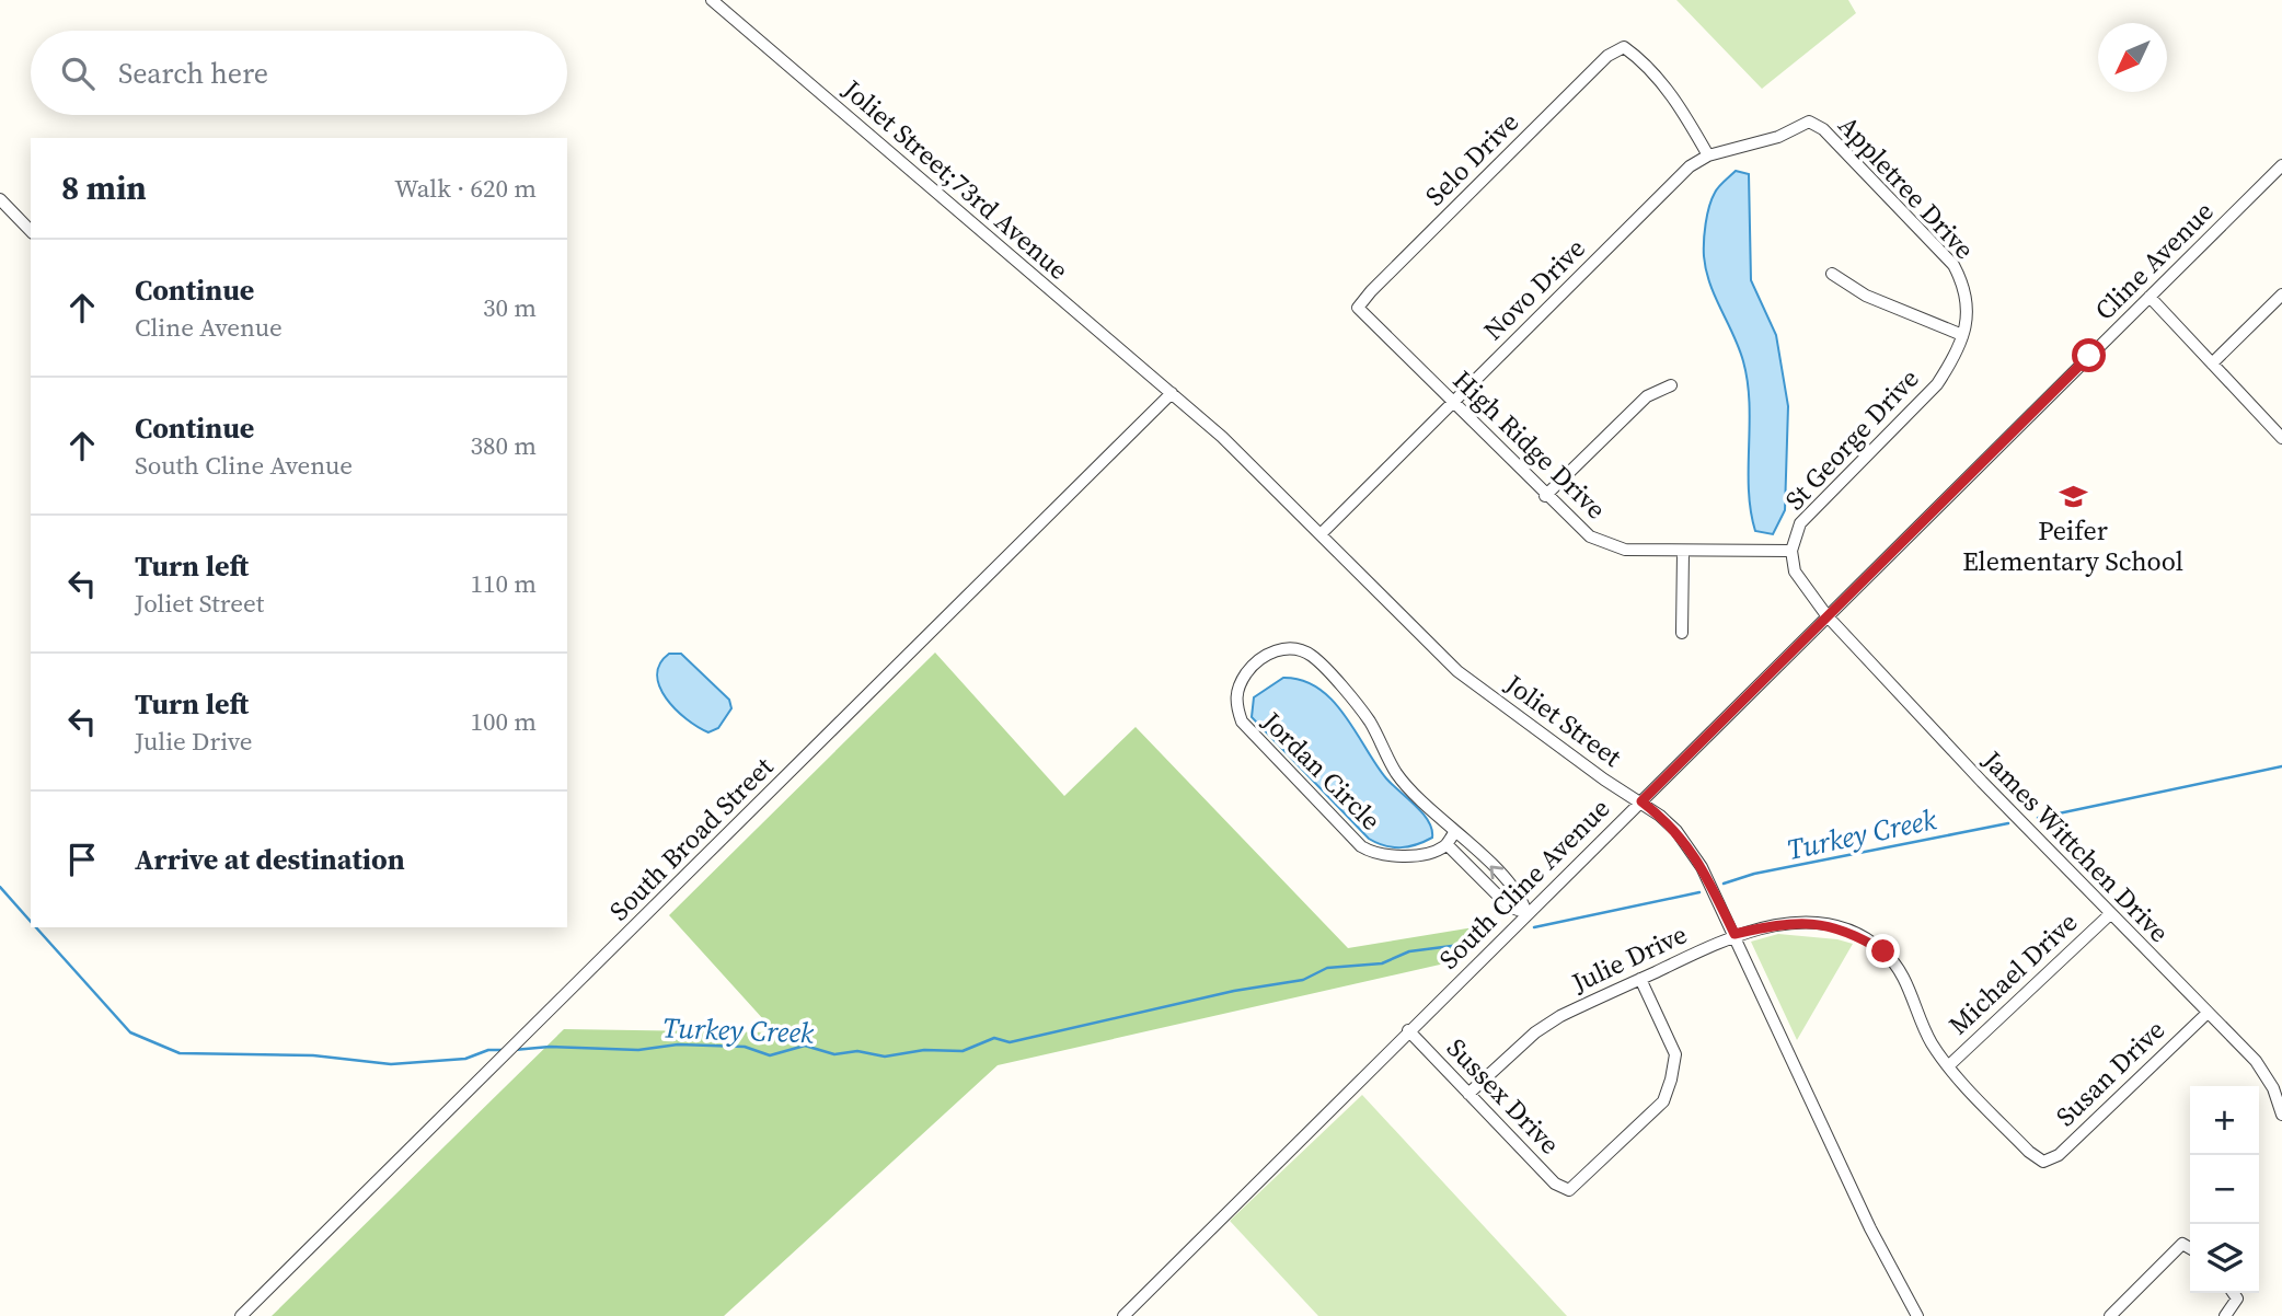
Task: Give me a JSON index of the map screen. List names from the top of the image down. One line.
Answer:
{"streets":{"street":["Selo Drive","Joliet Street;73rd Avenue","Appletree Drive","Cline Avenue","Novo Drive","St George Drive","High Ridge Drive","Joliet Street","Jordan Circle","South Broad Street","James Wittchen Drive","South Cline Avenue","Julie Drive","Michael Drive","Susan Drive","Sussex Drive"]},"crossings":[["Selo Drive","Novo Drive"],["Selo Drive","High Ridge Drive"],["Joliet Street;73rd Avenue","Joliet Street"],["Joliet Street;73rd Avenue","South Broad Street"],["Appletree Drive","Novo Drive"],["Appletree Drive","St George Drive"],["Cline Avenue","South Cline Avenue"],["Novo Drive","High Ridge Drive"],["Novo Drive","Joliet Street"],["St George Drive","High Ridge Drive"],["St George Drive","James Wittchen Drive"],["St George Drive","South Cline Avenue"],["Joliet Street","South Broad Street"],["Joliet Street","South Cline Avenue"],["Joliet Street","Julie Drive"],["Jordan Circle","South Cline Avenue"],["James Wittchen Drive","South Cline Avenue"],["James Wittchen Drive","Michael Drive"],["James Wittchen Drive","Susan Drive"],["South Cline Avenue","Sussex Drive"],["Julie Drive","Michael Drive"],["Julie Drive","Susan Drive"],["Julie Drive","Sussex Drive"]],"water":["Turkey Creek"],"places":{"school or university":["Peifer Elementary School"]},"north":"bottom left","page":{"search":"Search here","heading":["8 min","Walk · 620 m"],"list":[["Continue","Cline Avenue","30 m"],["Continue","South Cline Avenue","380 m"],["Turn left","Joliet Street","110 m"],["Turn left","Julie Drive","100 m"],"Arrive at destination"],"map_buttons":["+","−"]}}
